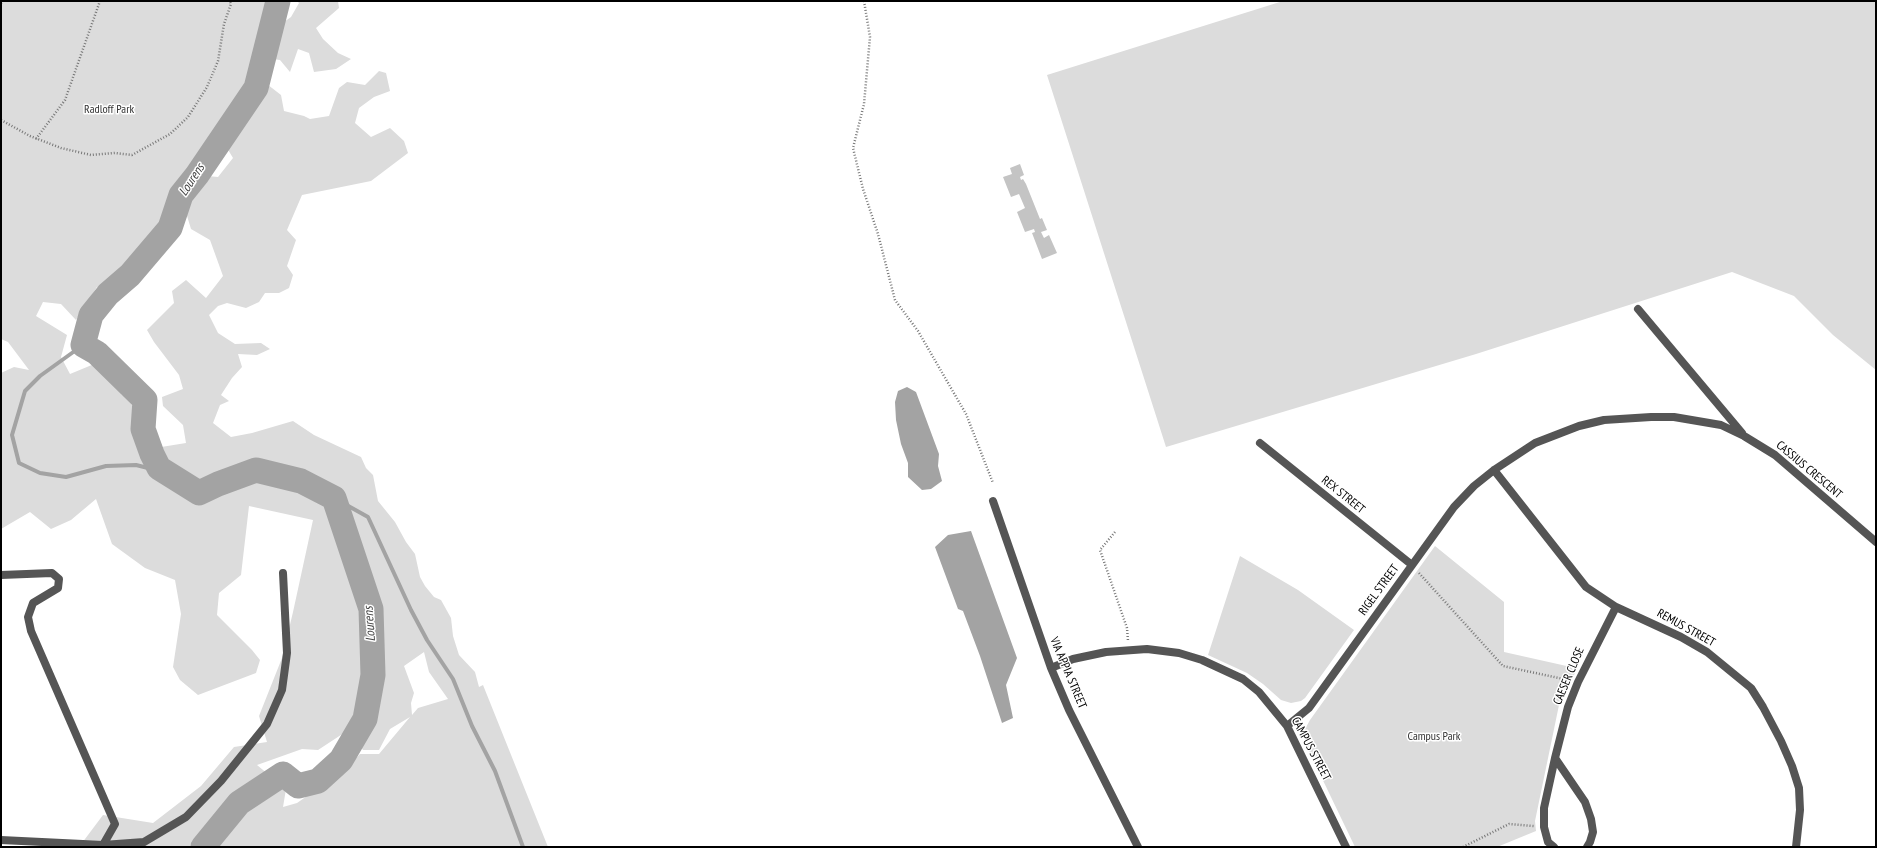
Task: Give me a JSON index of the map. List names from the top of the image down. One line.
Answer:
{"streets":{"street":["CASSIUS CRESCENT","REX STREET","RIGEL STREET","REMUS STREET","VIA APPIA STREET","CAESER CLOSE","CAMPUS STREET"]},"crossings":[["CASSIUS CRESCENT","RIGEL STREET"],["CASSIUS CRESCENT","REMUS STREET"],["REX STREET","RIGEL STREET"],["RIGEL STREET","REMUS STREET"],["RIGEL STREET","CAMPUS STREET"],["REMUS STREET","CAESER CLOSE"],["VIA APPIA STREET","CAMPUS STREET"]],"water":["Lourens"],"parks":["Radloff Park","Campus Park"]}
